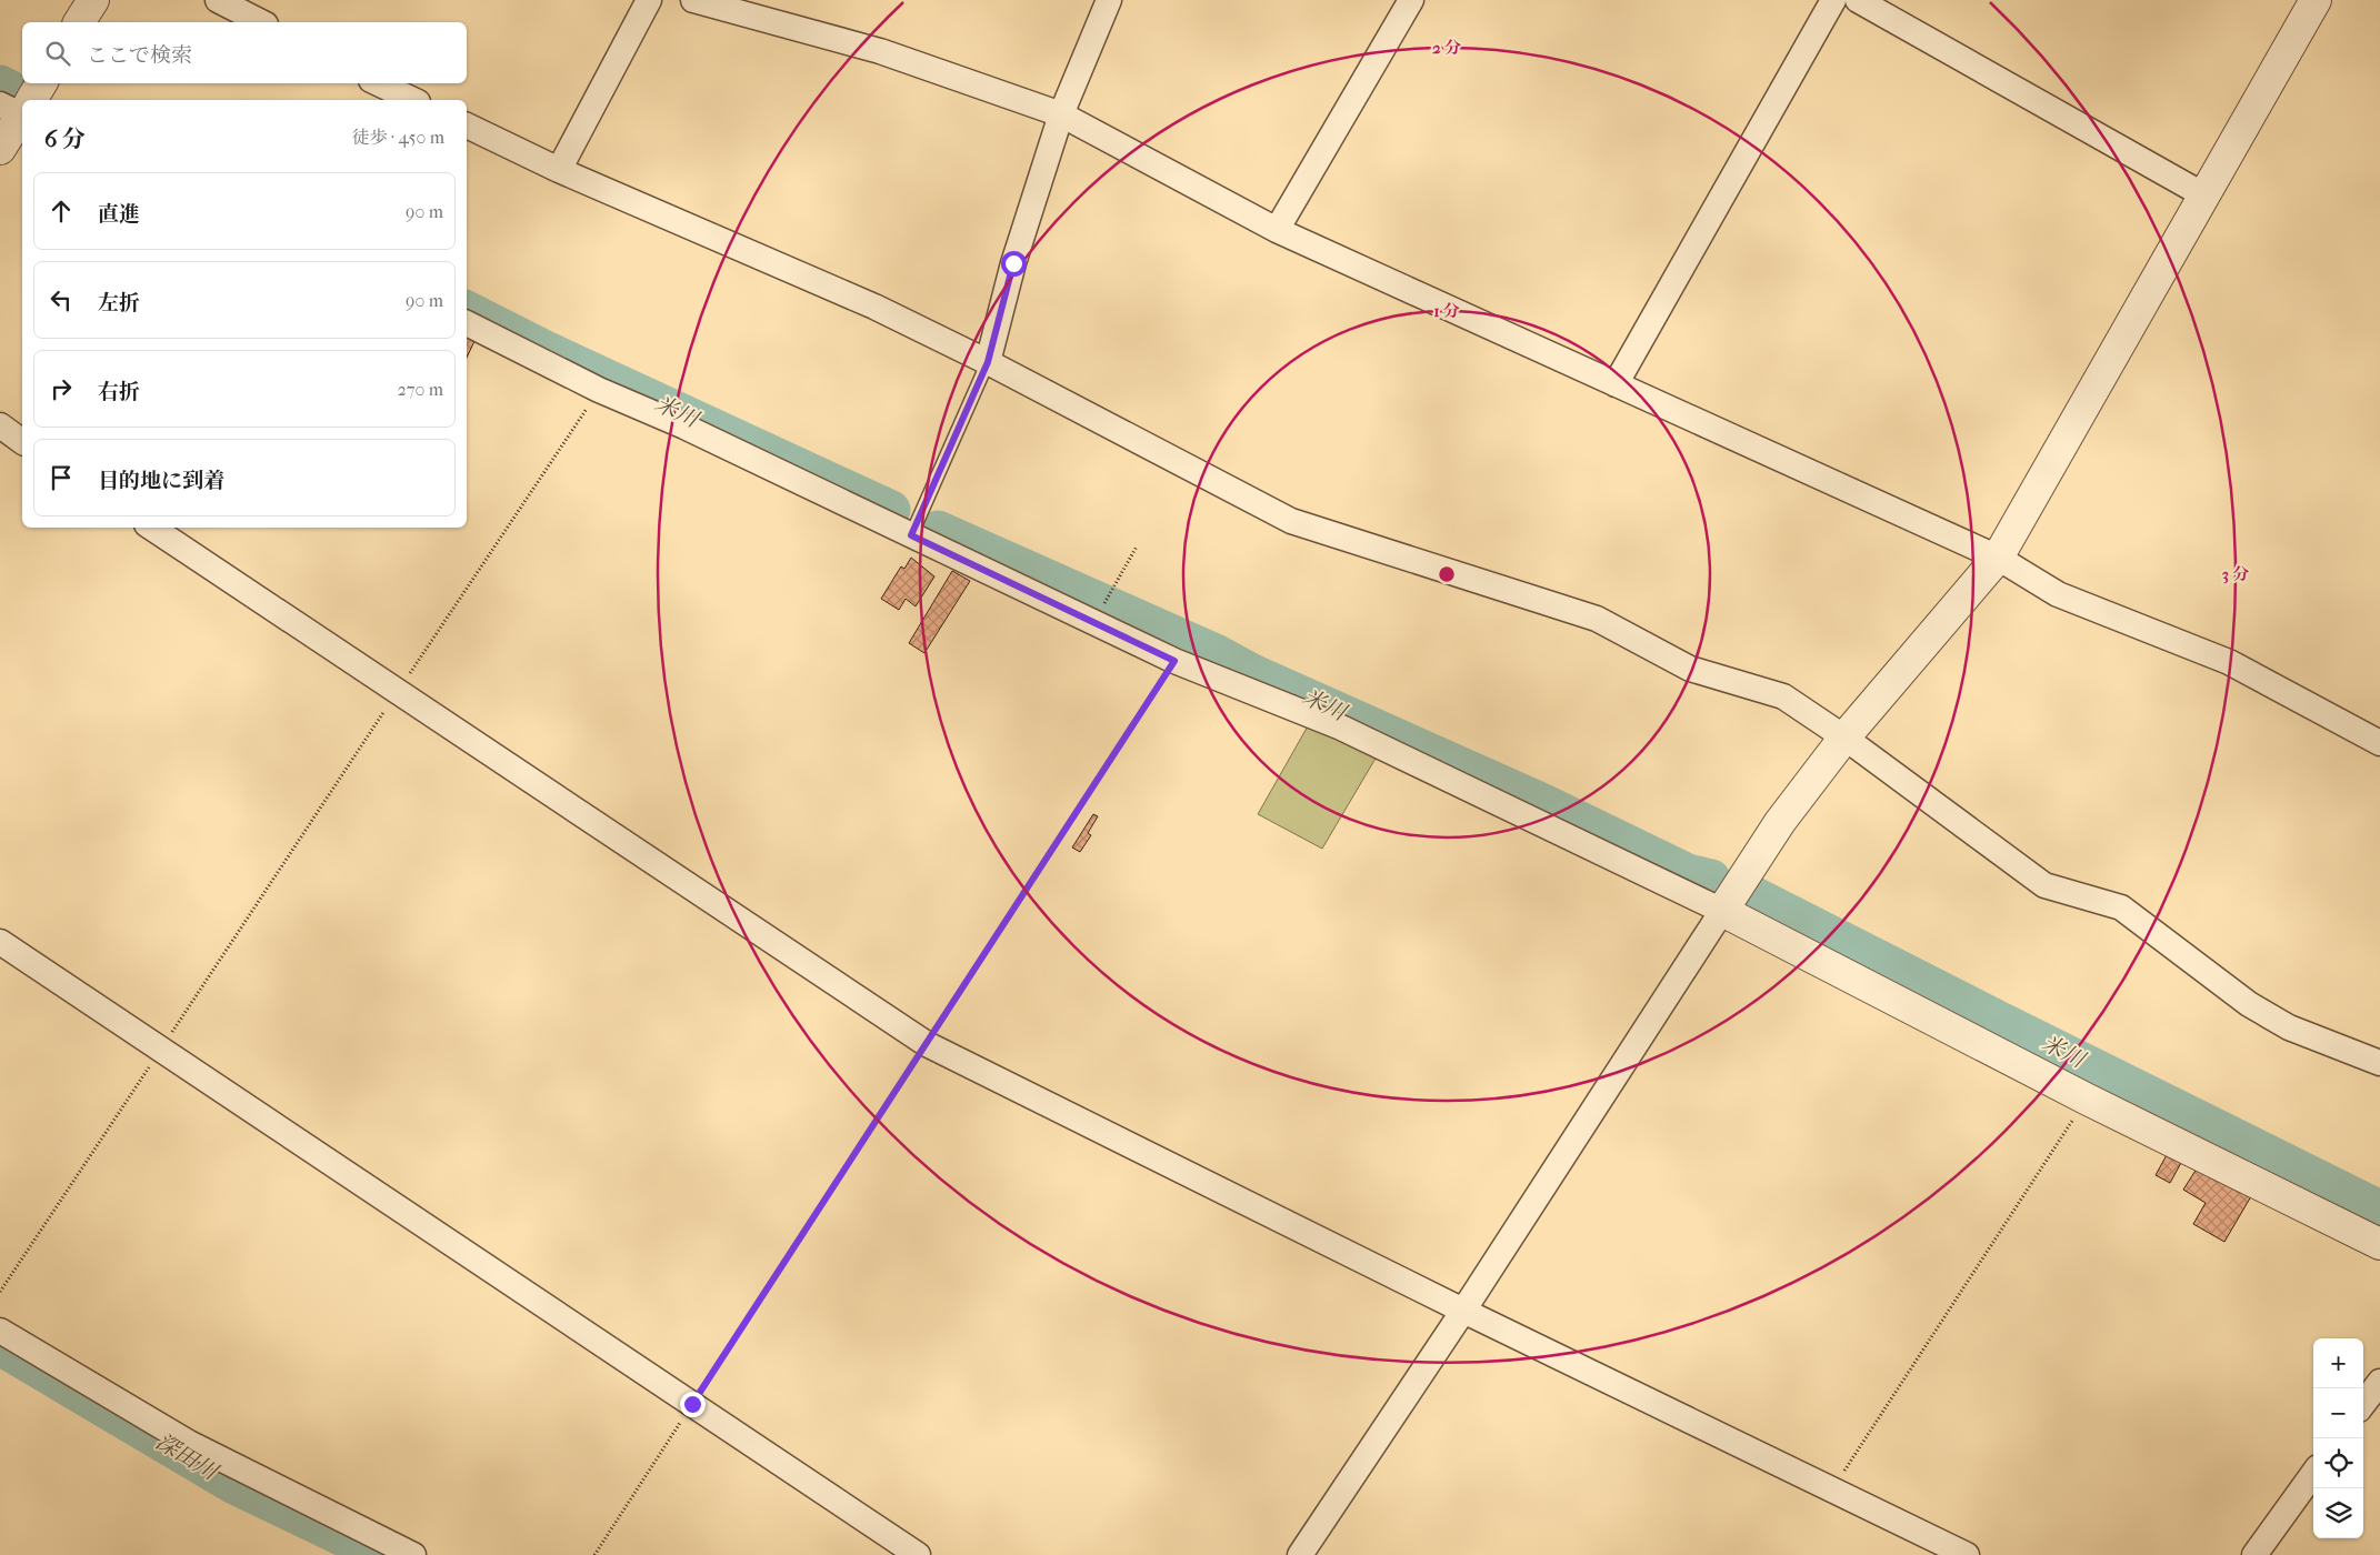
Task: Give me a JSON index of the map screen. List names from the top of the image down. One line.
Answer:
{"water":["米川","深田川"],"page":{"search":"ここで検索","heading":["6 分","徒歩 · 450 m"],"list":[["直進","90 m"],["左折","90 m"],["右折","270 m"],"目的地に到着"],"map_buttons":["+","−"]},"rings":["2 分","1 分","3 分"]}
